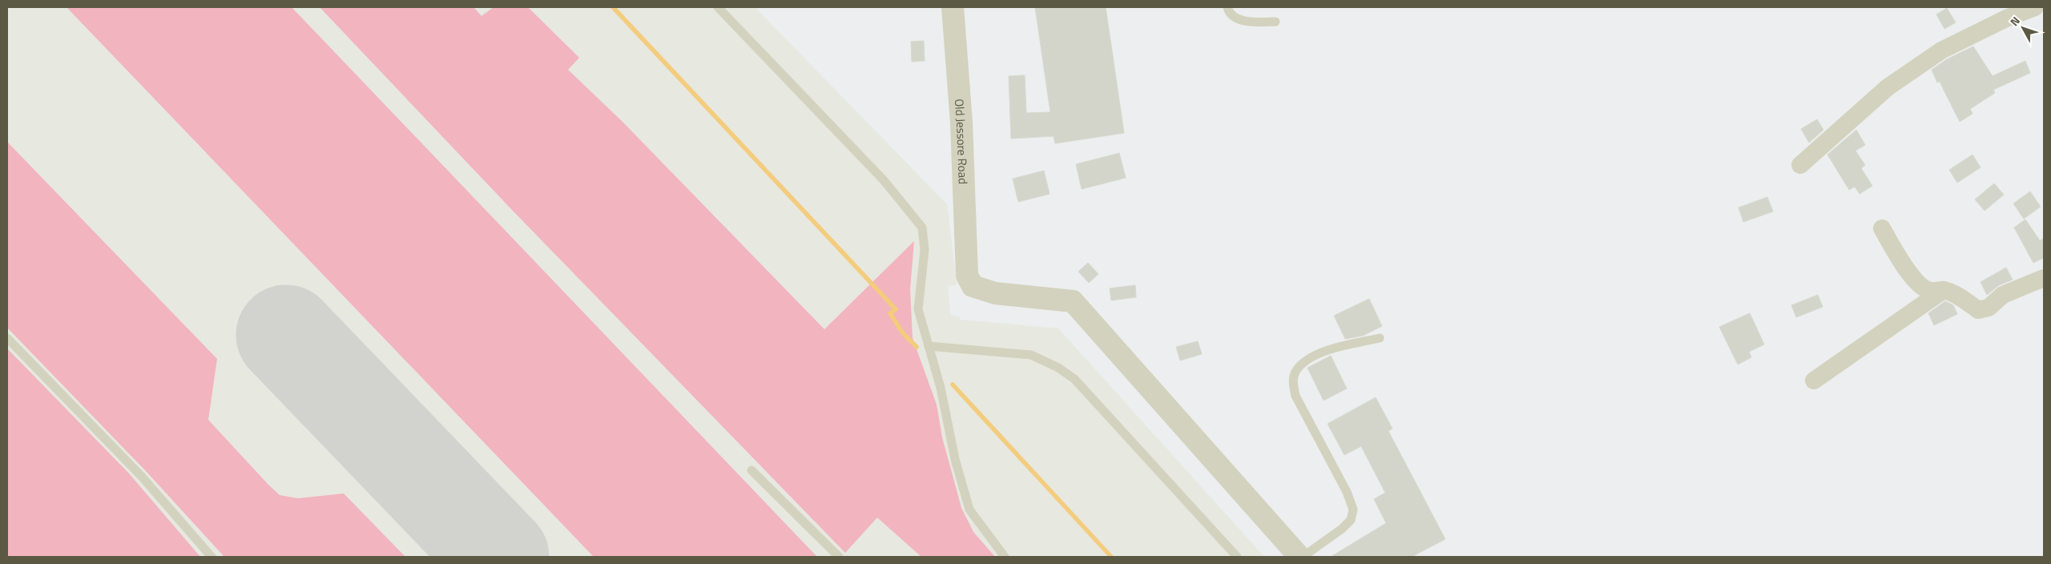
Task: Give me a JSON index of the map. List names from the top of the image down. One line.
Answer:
{"streets":{"street":["Old Jessore Road"]},"north":"top left"}
